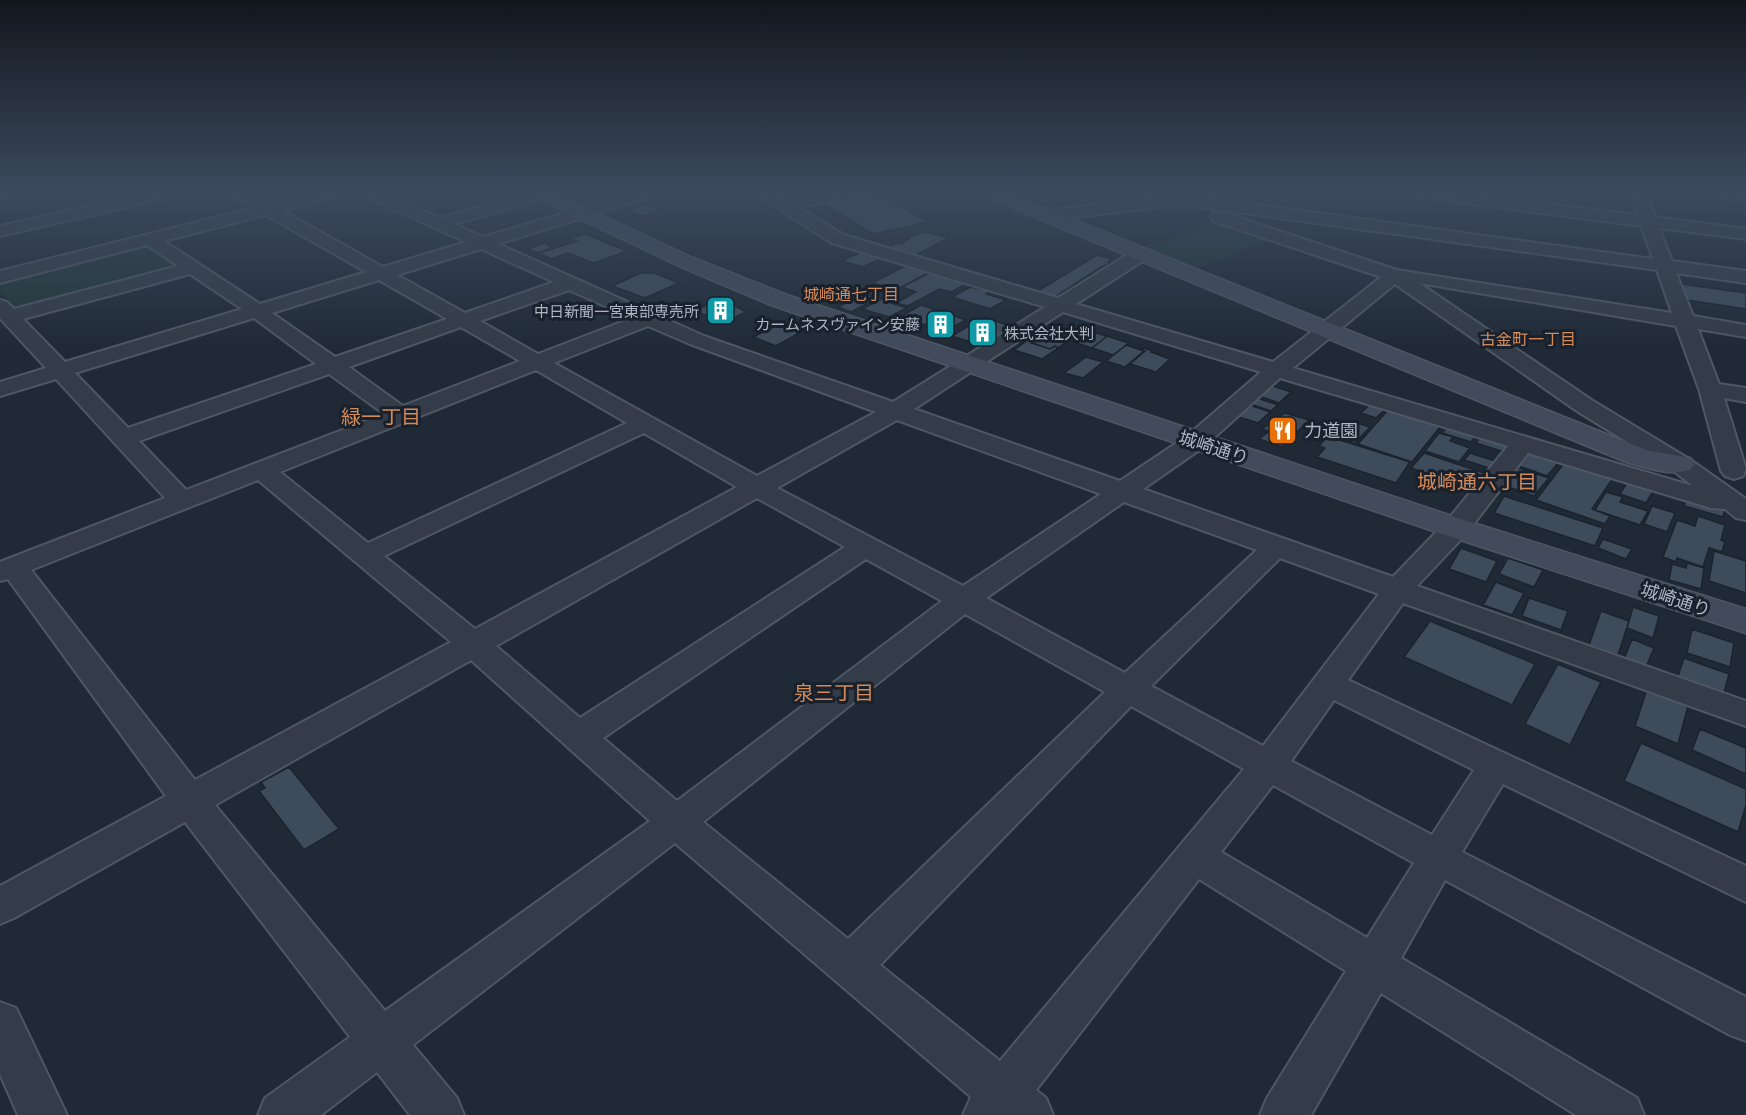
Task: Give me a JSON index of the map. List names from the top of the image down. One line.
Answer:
{"streets":{"street":["城崎通り"]},"districts":["城崎通七丁目","古金町一丁目","緑一丁目","城崎通六丁目","泉三丁目"],"places":{"building":["中日新聞一宮東部専売所","カームネスヴァイン安藤","株式会社大判"],"restaurant":["力道園"]}}
